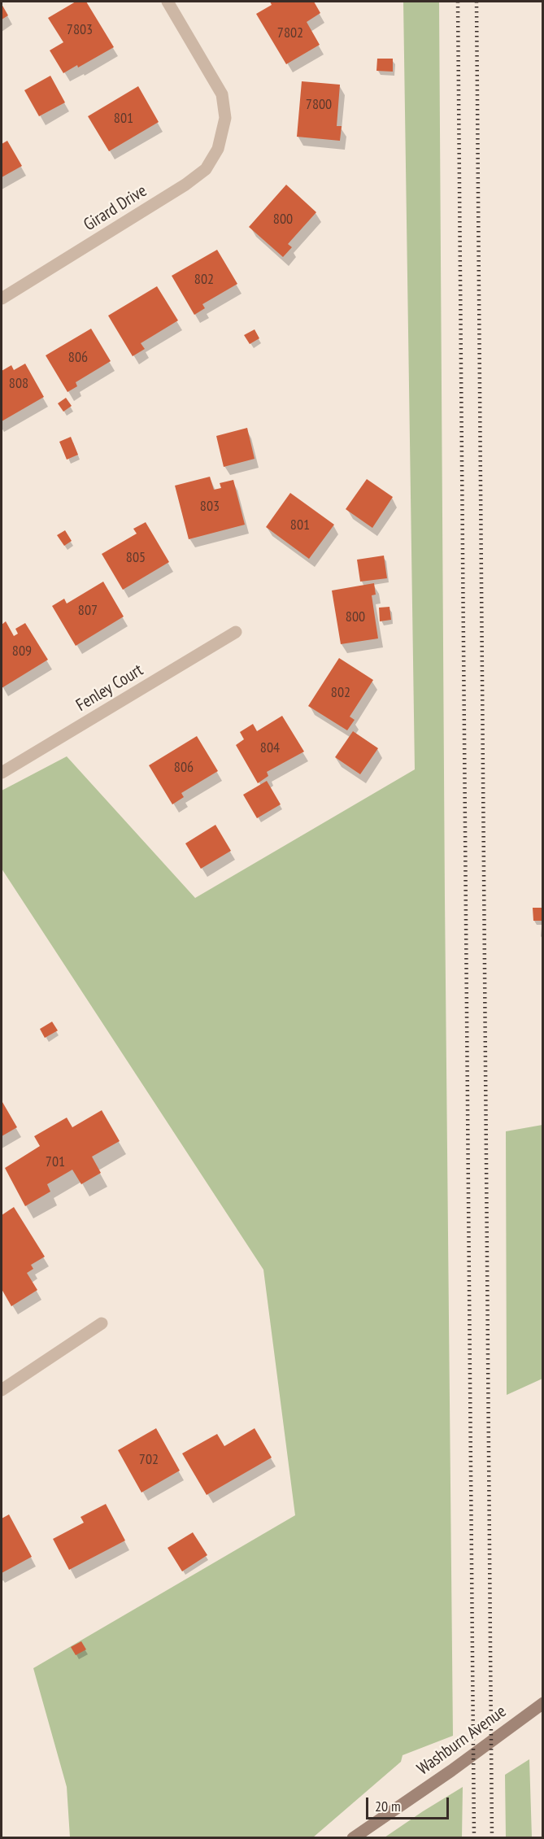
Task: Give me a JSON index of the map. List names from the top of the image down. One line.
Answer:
{"streets":{"street":["Girard Drive","Fenley Court","Washburn Avenue"]},"house_numbers":["7803","7802","7800","801","800","802","806","808","803","801","805","807","800","809","802","804","806","701","702"],"scale_bar":"20 m"}
